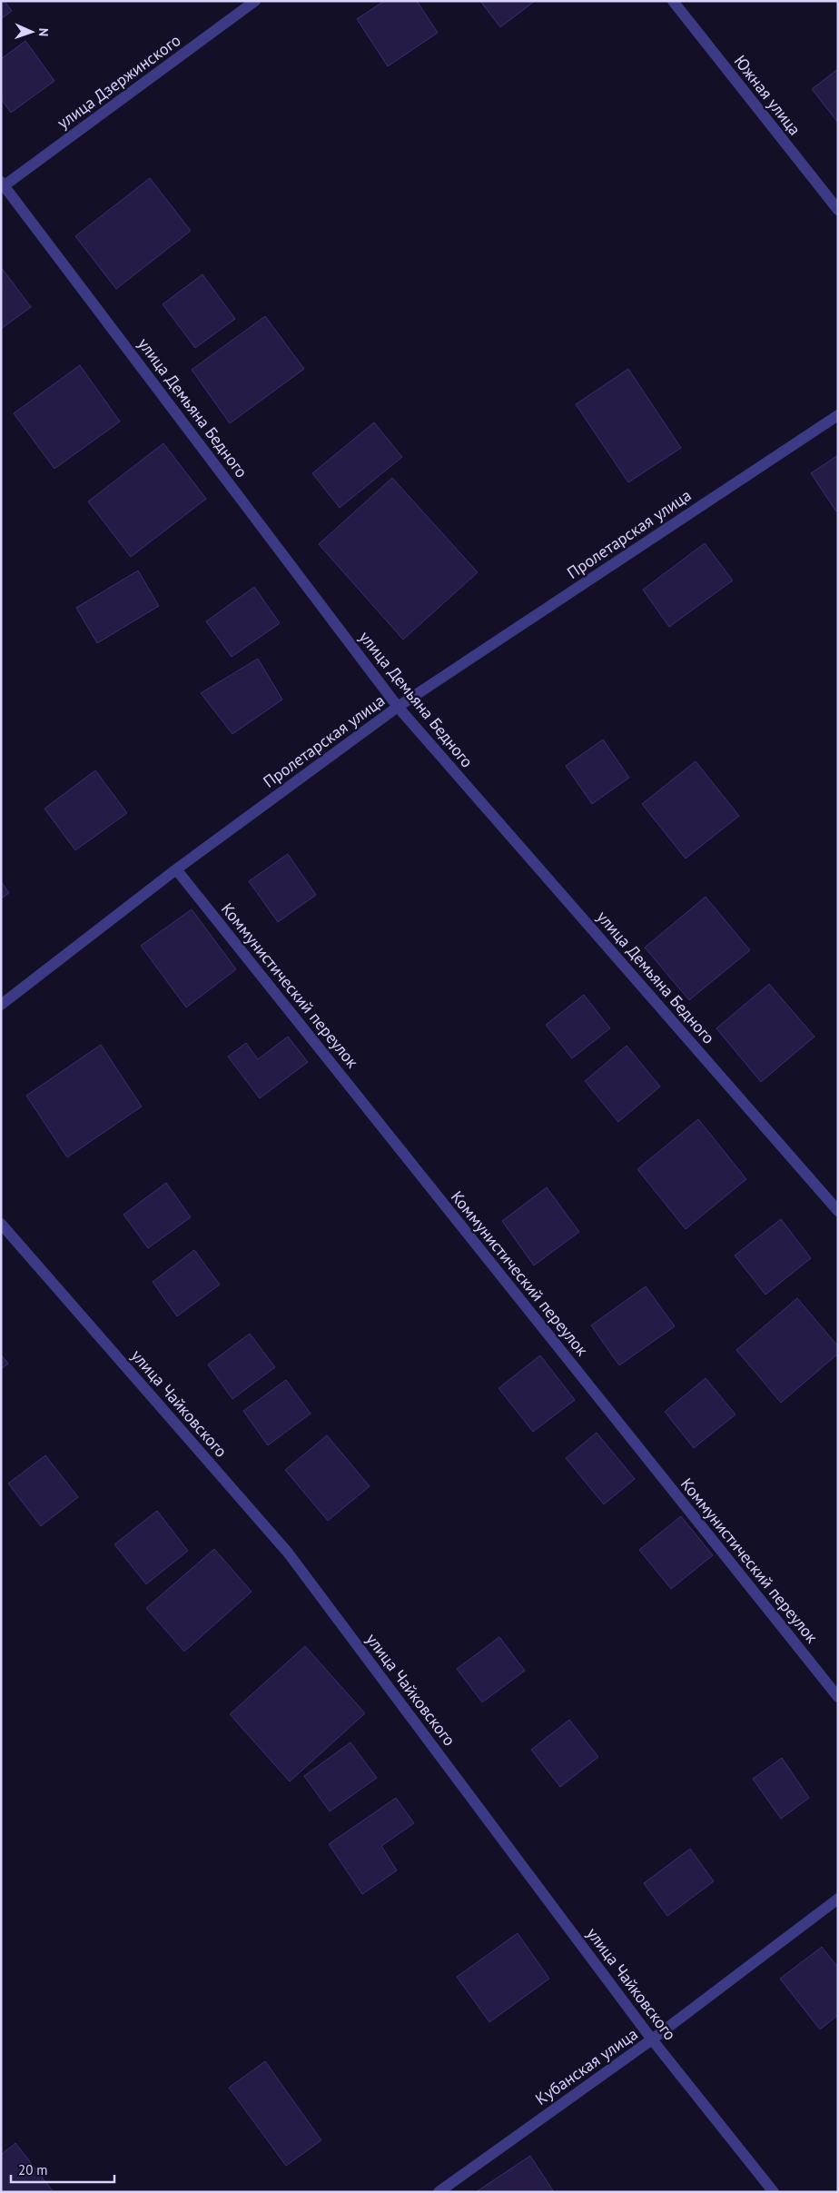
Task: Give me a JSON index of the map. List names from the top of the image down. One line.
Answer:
{"streets":{"street":["улица Дзержинского","Южная улица","улица Демьяна Бедного","Пролетарская улица","Коммунистический переулок","улица Чайковского","Кубанская улица"]},"crossings":[["улица Дзержинского","улица Демьяна Бедного"],["улица Демьяна Бедного","Пролетарская улица"],["Пролетарская улица","Коммунистический переулок"],["улица Чайковского","Кубанская улица"]],"scale_bar":"20 m","north":"right"}
